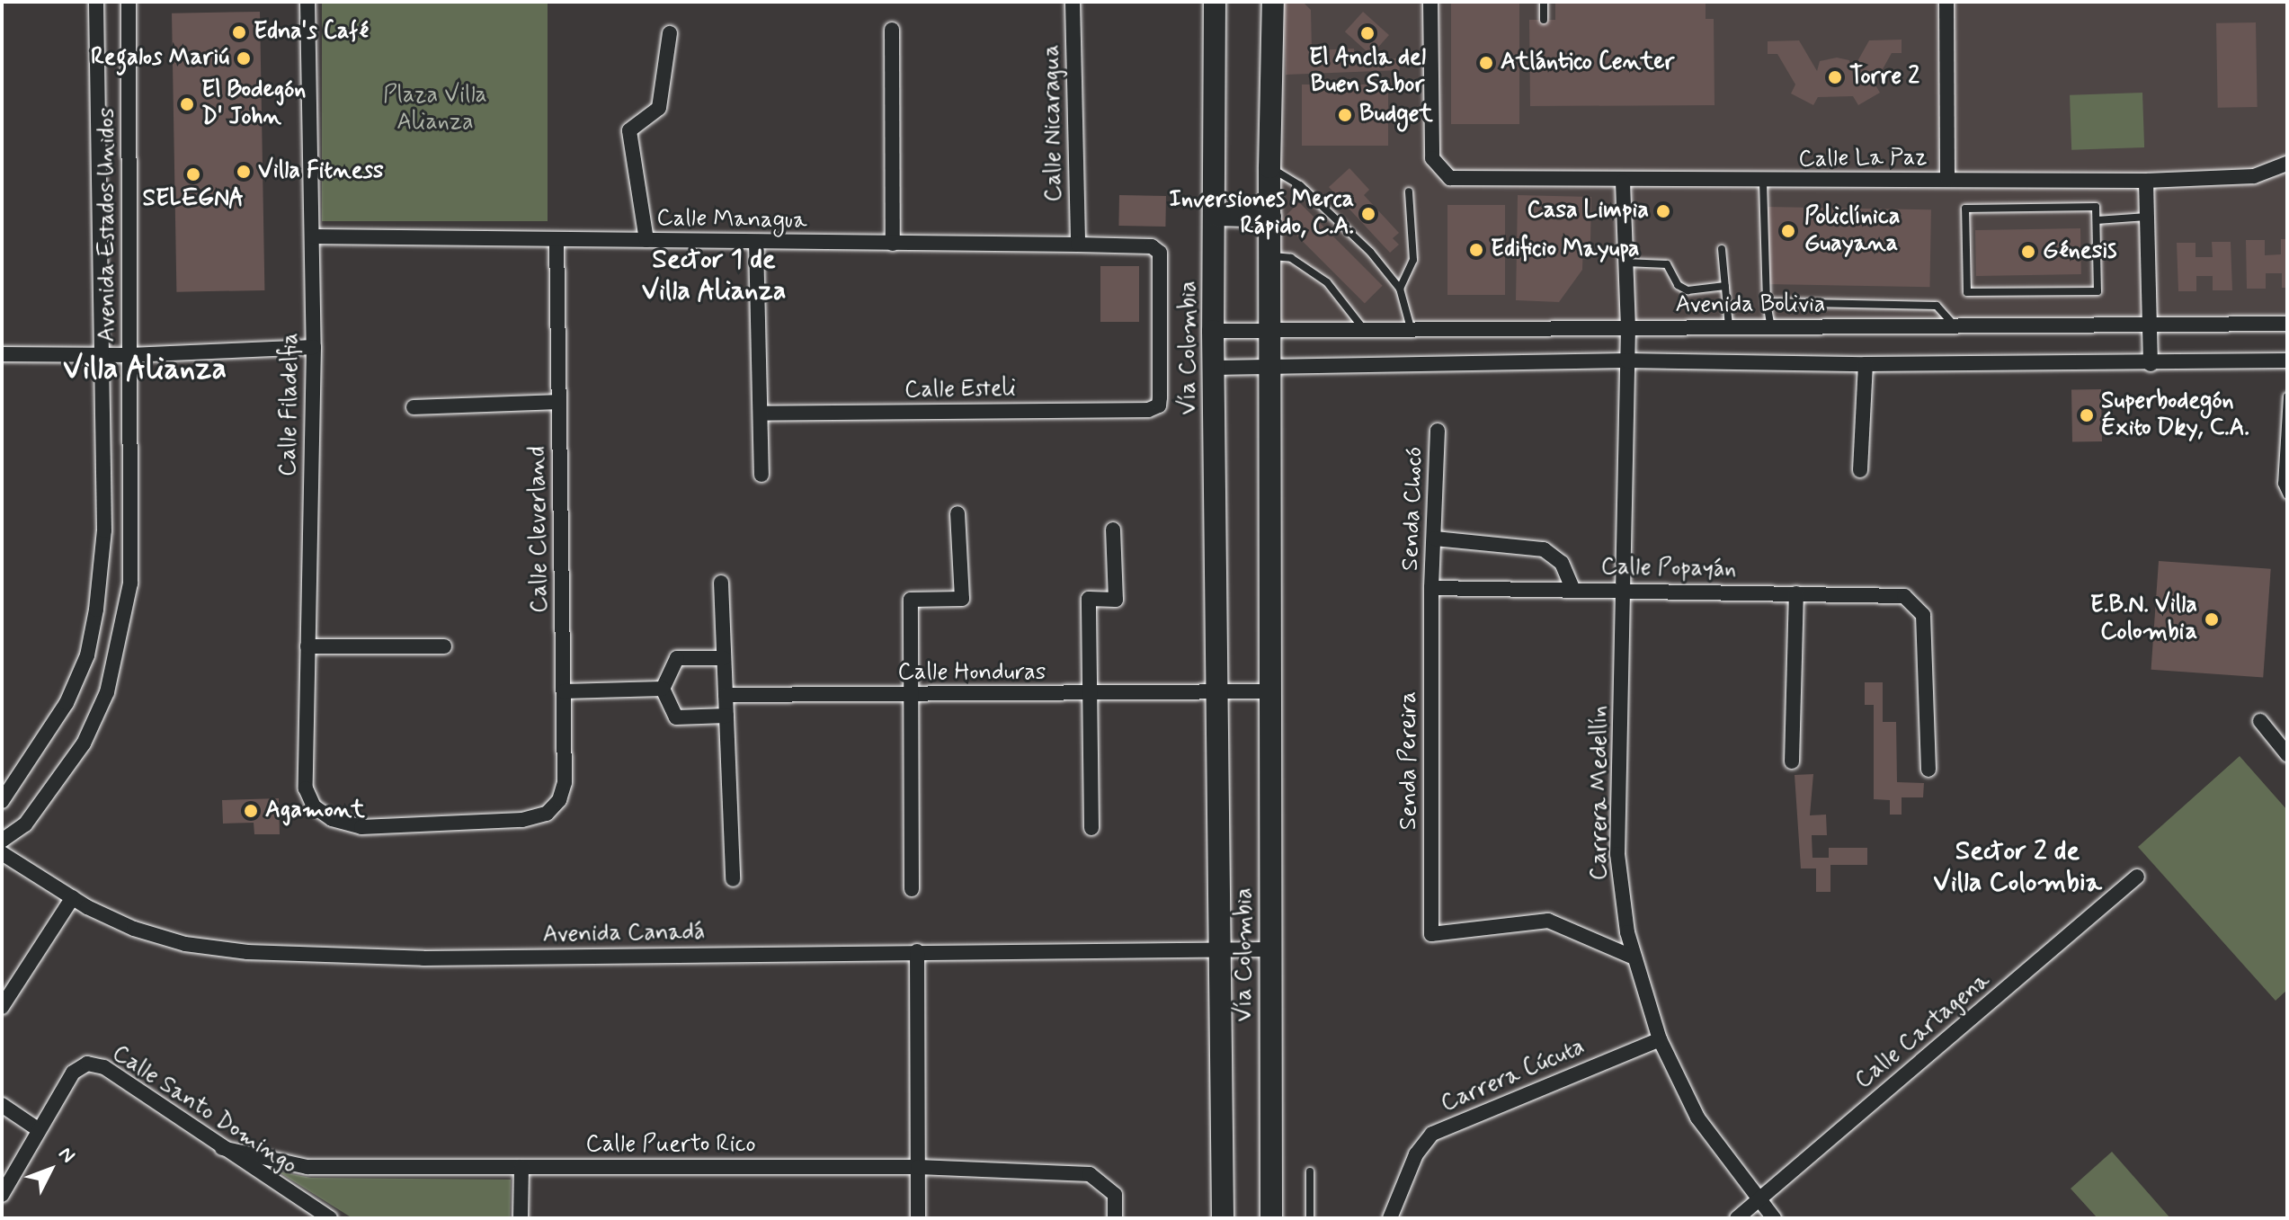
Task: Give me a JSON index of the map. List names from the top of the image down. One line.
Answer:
{"streets":{"main road":["Vía Colombia"],"street":["Calle Nicaragua","Calle La Paz","Calle Managua","Avenida Estados Unidos","Avenida Bolivia","Calle Esteli","Calle Filadelfia","Senda Chocó","Calle Cleverland","Calle Popayán","Calle Honduras","Senda Pereira","Carrera Medellín","Avenida Canadá","Calle Cartagena","Carrera Cúcuta","Calle Santo Domingo","Calle Puerto Rico"]},"crossings":[["Calle Nicaragua","Calle Managua"],["Calle La Paz","Carrera Medellín"],["Calle Managua","Calle Esteli"],["Calle Managua","Calle Filadelfia"],["Calle Managua","Calle Cleverland"],["Avenida Bolivia","Vía Colombia"],["Avenida Bolivia","Carrera Medellín"],["Vía Colombia","Calle Honduras"],["Vía Colombia","Avenida Canadá"],["Calle Filadelfia","Calle Cleverland"],["Senda Chocó","Calle Popayán"],["Senda Chocó","Senda Pereira"],["Calle Popayán","Senda Pereira"],["Calle Popayán","Carrera Medellín"],["Senda Pereira","Carrera Medellín"],["Carrera Medellín","Calle Cartagena"],["Carrera Medellín","Carrera Cúcuta"],["Calle Santo Domingo","Calle Puerto Rico"]],"districts":["Sector 1 de Villa Alianza","Villa Alianza","Sector 2 de Villa Colombia"],"parks":["Plaza Villa Alianza"],"places":["Edna's Café","El Ancla del Buen Sabor","Regalos Mariú","Atlántico Center","Torre 2","El Bodegón D' John","Budget","Villa Fitness","SELEGNA","Casa Limpia","Inversiones Merca Rápido, C.A.","Policlínica Guayana","Edificio Mayupa","Génesis","Superbodegón Éxito Dky, C.A.","E.B.N. Villa Colombia","Agamont"],"north":"top right"}
